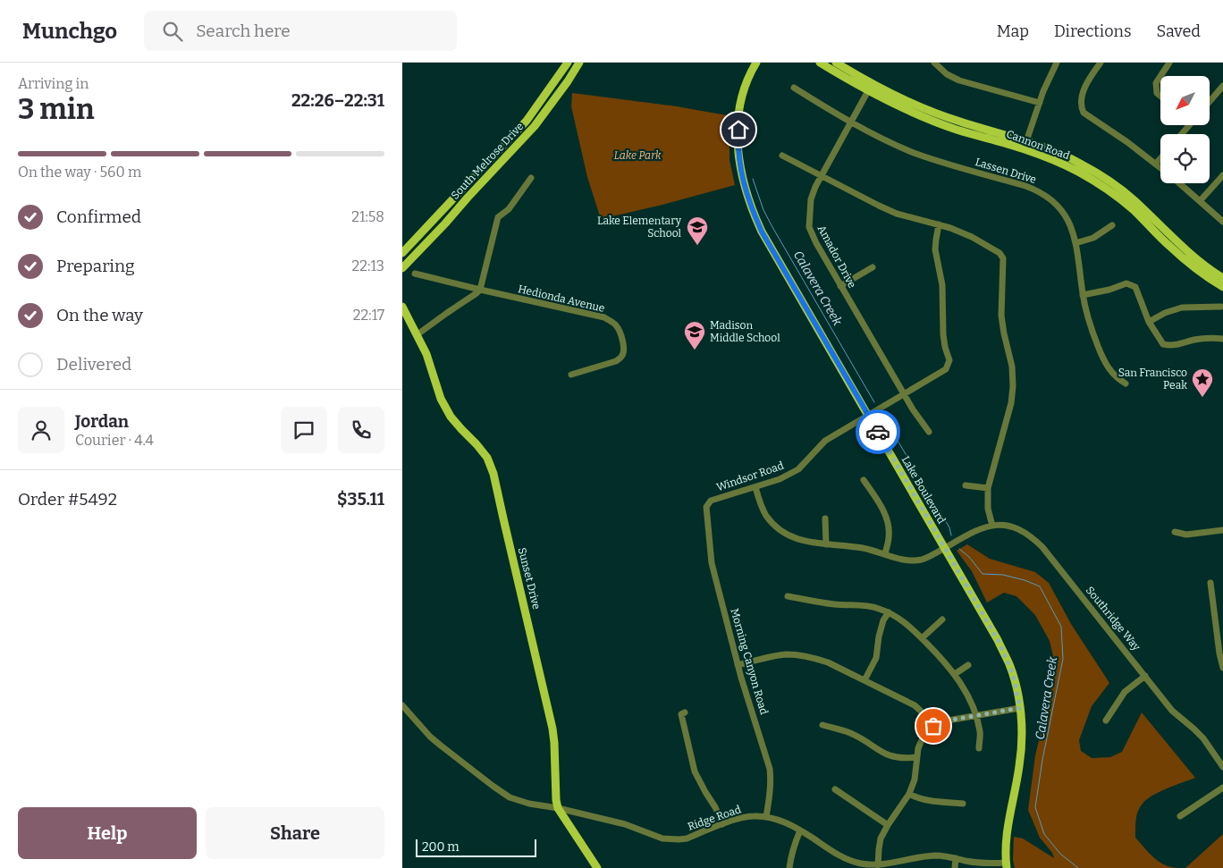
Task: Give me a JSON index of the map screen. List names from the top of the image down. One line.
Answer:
{"streets":{"main road":["Cannon Road","South Melrose Drive","Lake Boulevard","Sunset Drive"],"street":["Lassen Drive","Amador Drive","Hedionda Avenue","Windsor Road","Southridge Way","Morning Canyon Road","Ridge Road"]},"crossings":[["Cannon Road","Amador Drive"],["Lassen Drive","Amador Drive"],["Amador Drive","Windsor Road"],["Windsor Road","Lake Boulevard"],["Windsor Road","Southridge Way"],["Windsor Road","Morning Canyon Road"],["Lake Boulevard","Southridge Way"],["Lake Boulevard","Ridge Road"],["Sunset Drive","Ridge Road"],["Morning Canyon Road","Ridge Road"]],"water":["Calavera Creek"],"parks":["Lake Park"],"places":{"school or university":["Lake Elementary School","Madison Middle School"],"place":["San Francisco Peak"]},"scale_bar":"200 m","north":"bottom left","page":{"header":"Munchgo","search":"Search here","nav":["Map","Directions","Saved"],"heading":["3 min","Arriving in","22:26–22:31"],"panel":["Jordan","Courier · 4.4","Order #5492","$35.11"],"bar":"On the way · 560 m","list":[["Confirmed","21:58"],["Preparing","22:13"],["On the way","22:17"],"Delivered"],"buttons":["Help","Share"],"scale":"200 m"}}
